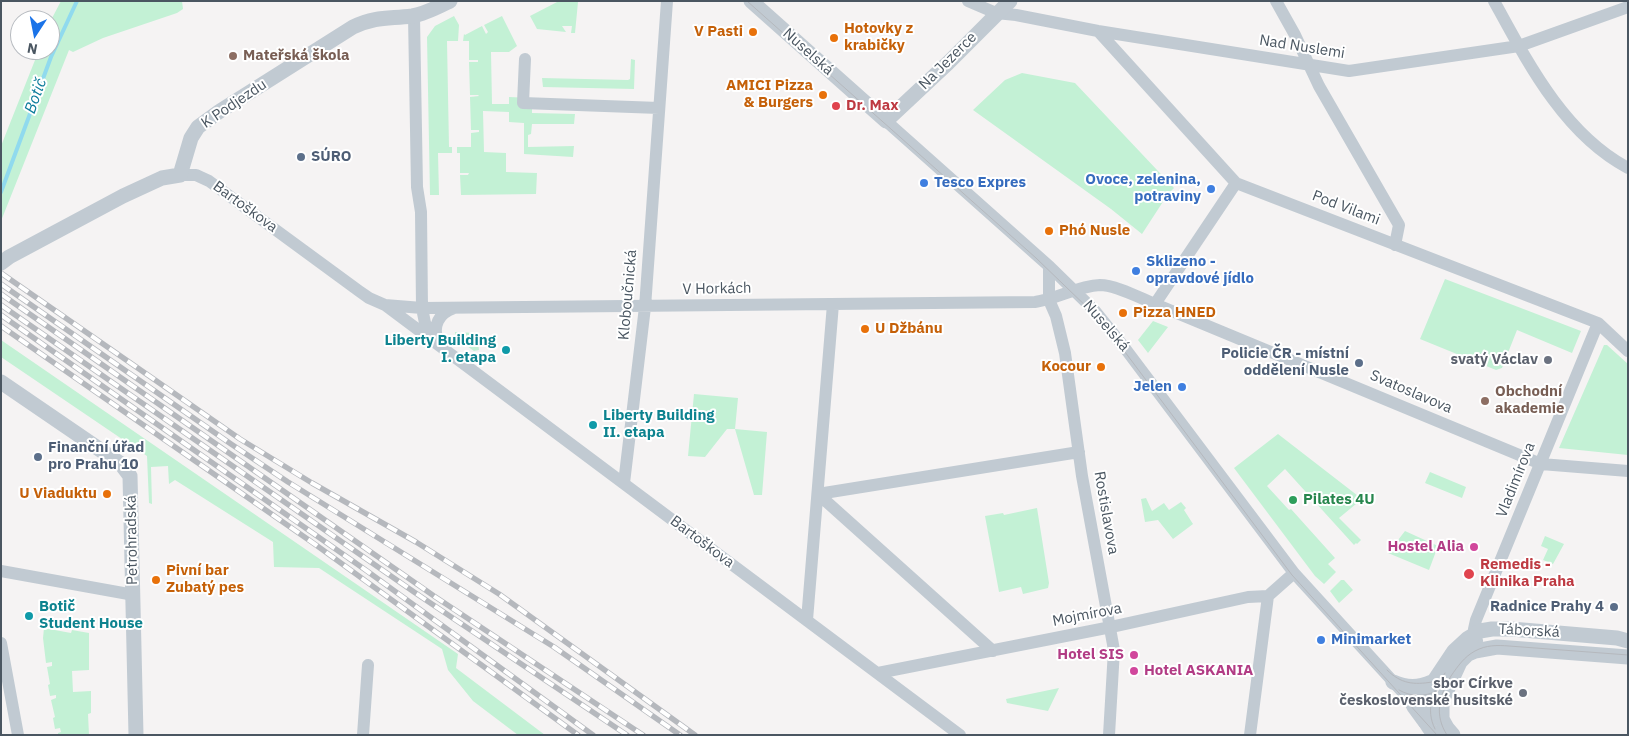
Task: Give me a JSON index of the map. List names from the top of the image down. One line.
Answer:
{"streets":{"street":["Nad Nuslemi","Nuselská","Na Jezerce","K Podjezdu","Bartoškova","Pod Vilami","V Horkách","Kloboučnická","Svatoslavova","Vladimírova","Rostislavova","Petrohradská","Mojmírova","Táborská"]},"crossings":[["Nad Nuslemi","Na Jezerce"],["Nad Nuslemi","Pod Vilami"],["Nuselská","Na Jezerce"],["Nuselská","V Horkách"],["Nuselská","Svatoslavova"],["Nuselská","Táborská"],["K Podjezdu","Bartoškova"],["Bartoškova","V Horkách"],["Bartoškova","Kloboučnická"],["Bartoškova","Mojmírova"],["Pod Vilami","Vladimírova"],["V Horkách","Kloboučnická"],["V Horkách","Svatoslavova"],["V Horkách","Rostislavova"],["Svatoslavova","Vladimírova"],["Vladimírova","Táborská"],["Rostislavova","Mojmírova"]],"water":["Botič"],"places":["V Pasti","Hotovky z krabičky","Mateřská škola","AMICI Pizza & Burgers","Dr. Max","SÚRO","Tesco Expres","Ovoce, zelenina, potraviny","Phó Nusle","Sklizeno - opravdové jídlo","Pizza HNED","U Džbánu","Liberty Building I. etapa","svatý Václav","Policie ČR - místní oddělení Nusle","Kocour","Jelen","Obchodní akademie","Liberty Building II. etapa","Finanční úřad pro Prahu 10","U Viaduktu","Pilates 4U","Hostel Alia","Remedis - Klinika Praha","Pivní bar Zubatý pes","Radnice Prahy 4","Botič Student House","Minimarket","Hotel SIS","Hotel ASKANIA","sbor Církve československé husitské"],"north":"bottom"}
